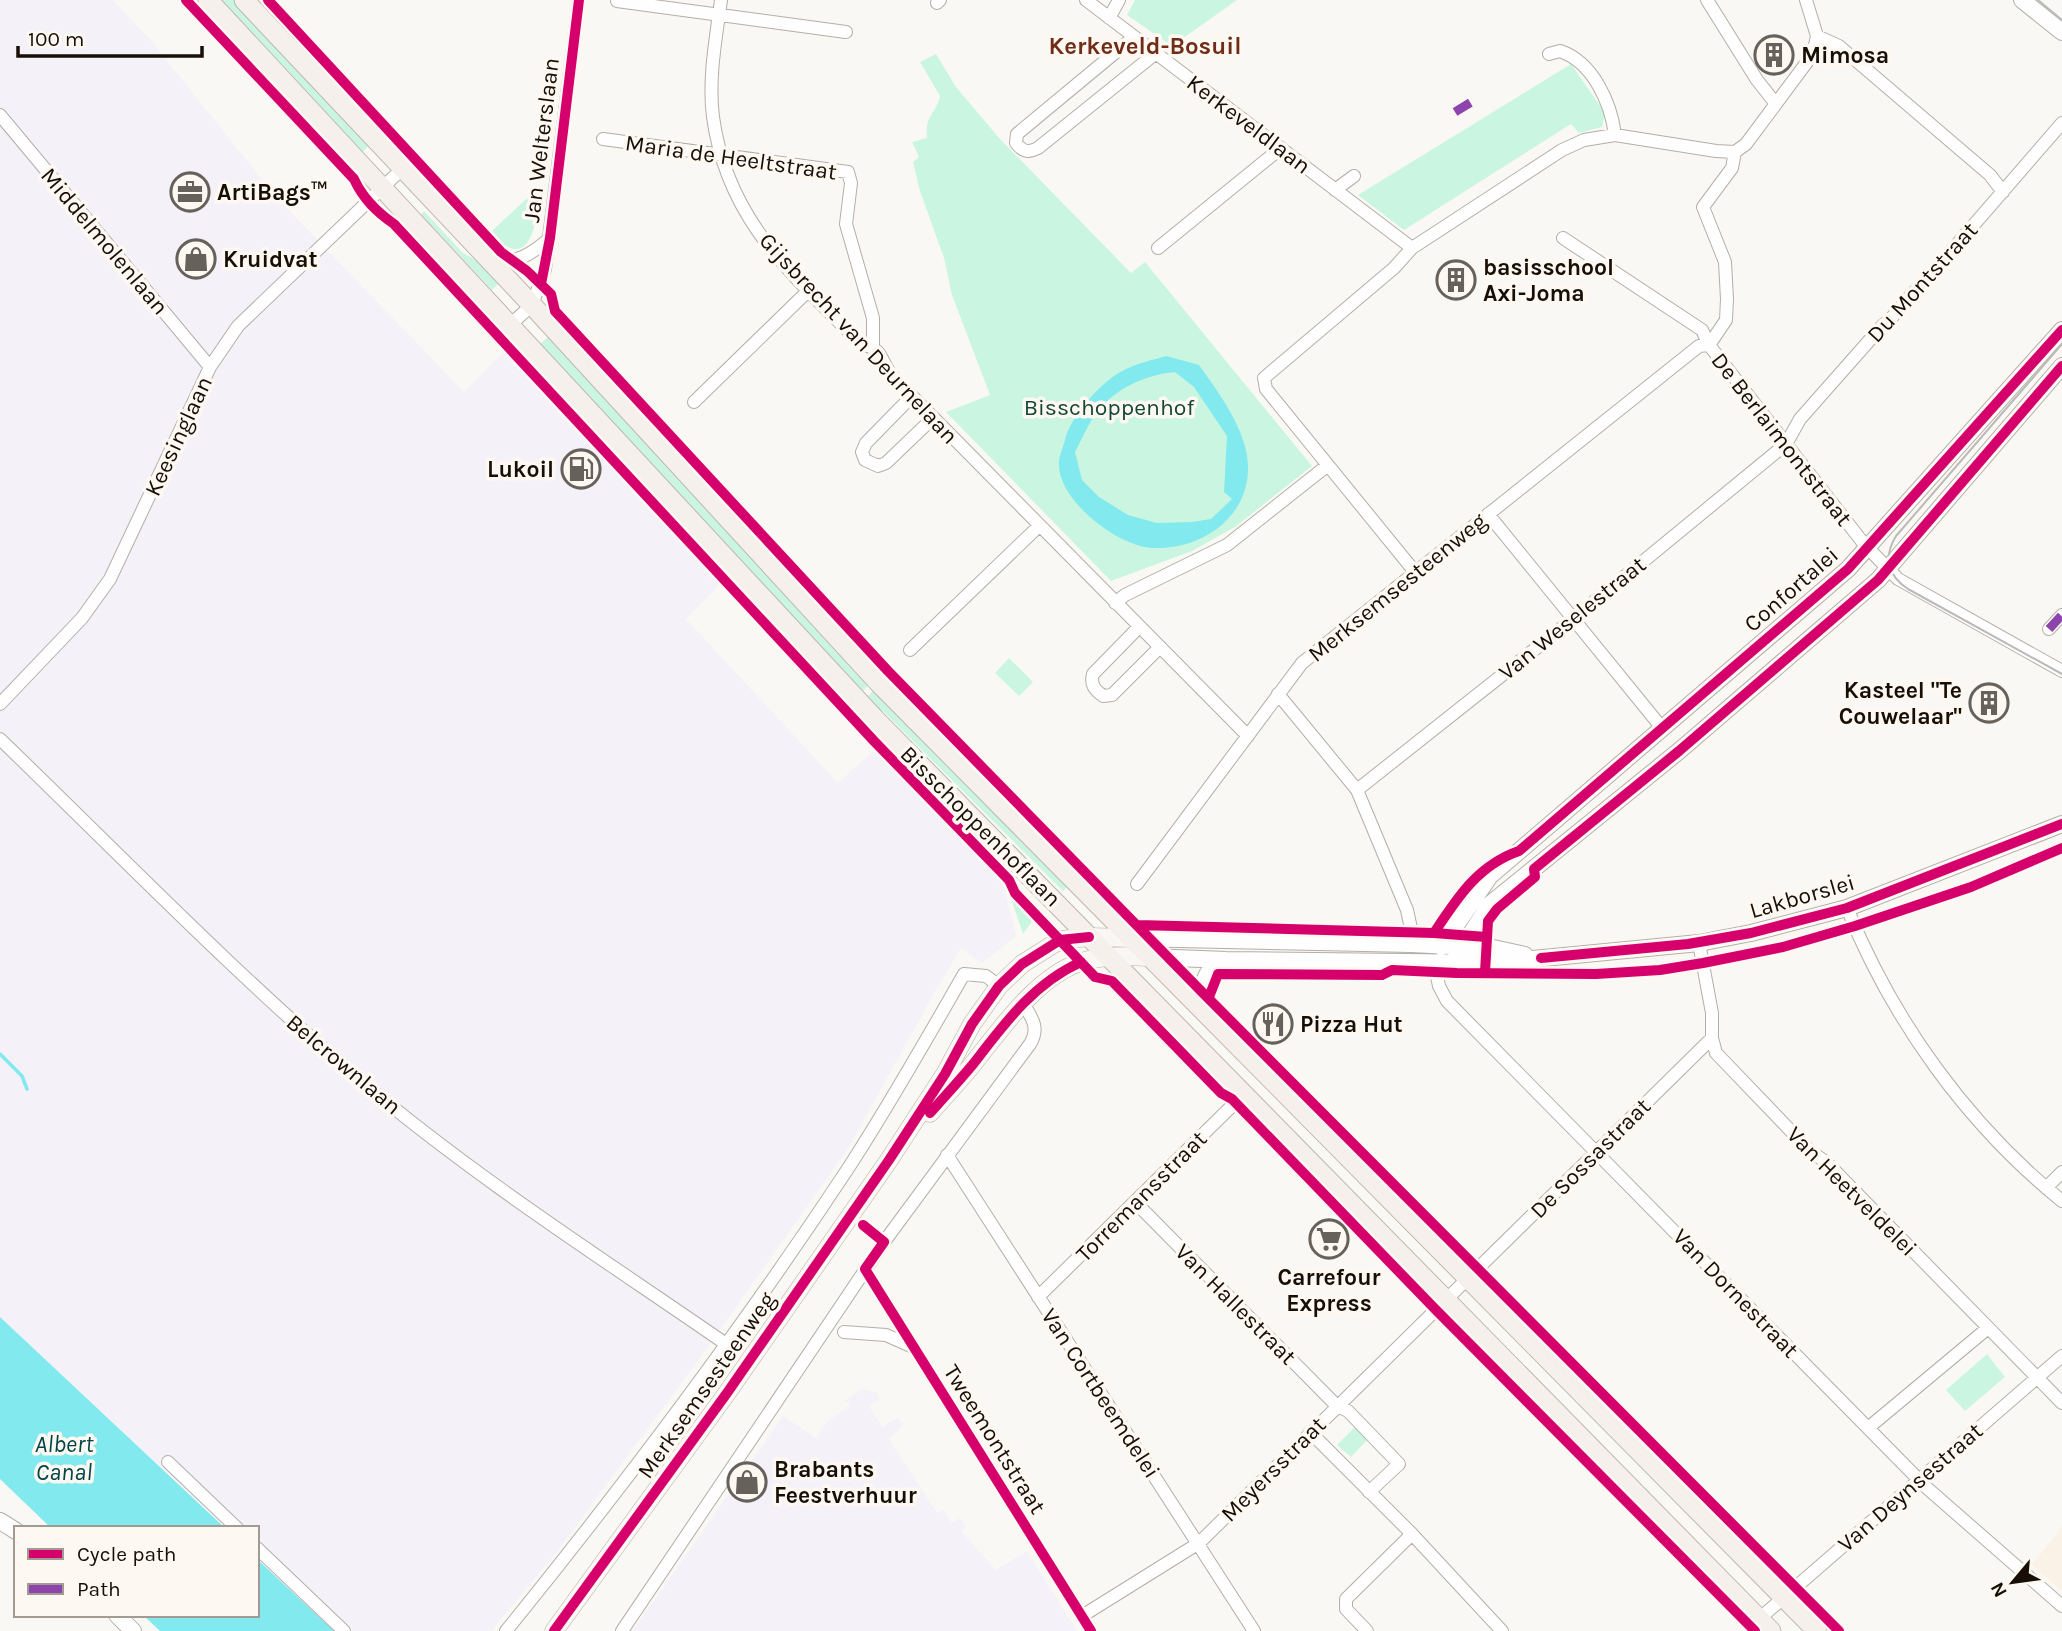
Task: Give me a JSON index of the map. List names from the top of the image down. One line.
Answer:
{"streets":{"main road":["Merksemsesteenweg","Bisschoppenhoflaan","Lakborslei"],"street":["Kerkeveldlaan","Jan Welterslaan","Maria de Heeltstraat","Middelmolenlaan","Du Montstraat","Gijsbrecht van Deurnelaan","Keesinglaan","De Berlaimontstraat","Confortalei","Van Weselestraat","Belcrownlaan","De Sossastraat","Van Heetveldelei","Torremansstraat","Van Dornestraat","Van Hallestraat","Van Cortbeemdelei","Tweemontstraat","Meyersstraat","Van Deynsestraat"]},"crossings":[["Jan Welterslaan","Bisschoppenhoflaan"],["Maria de Heeltstraat","Gijsbrecht van Deurnelaan"],["Middelmolenlaan","Keesinglaan"],["Du Montstraat","De Berlaimontstraat"],["Du Montstraat","Van Weselestraat"],["Gijsbrecht van Deurnelaan","Merksemsesteenweg"],["Keesinglaan","Bisschoppenhoflaan"],["De Berlaimontstraat","Merksemsesteenweg"],["De Berlaimontstraat","Confortalei"],["De Berlaimontstraat","Van Weselestraat"],["Merksemsesteenweg","Bisschoppenhoflaan"],["Merksemsesteenweg","Lakborslei"],["Merksemsesteenweg","Belcrownlaan"],["Confortalei","Lakborslei"],["Confortalei","Van Dornestraat"],["Bisschoppenhoflaan","Lakborslei"],["Bisschoppenhoflaan","De Sossastraat"],["Bisschoppenhoflaan","Torremansstraat"],["Bisschoppenhoflaan","Meyersstraat"],["Bisschoppenhoflaan","Van Deynsestraat"],["Lakborslei","Van Heetveldelei"],["Lakborslei","Van Dornestraat"],["De Sossastraat","Van Heetveldelei"],["De Sossastraat","Van Dornestraat"],["Van Heetveldelei","Van Deynsestraat"],["Torremansstraat","Van Hallestraat"],["Torremansstraat","Van Cortbeemdelei"],["Van Dornestraat","Van Deynsestraat"],["Van Hallestraat","Meyersstraat"],["Van Cortbeemdelei","Meyersstraat"],["Tweemontstraat","Meyersstraat"]],"districts":["Kerkeveld-Bosuil"],"water":["Albert Canal"],"parks":["Bisschoppenhof"],"places":{"building":["Mimosa","basisschool Axi-Joma","Kasteel \"Te Couwelaar\""],"office":["ArtiBags™"],"shop":["Kruidvat","Brabants Feestverhuur"],"fuel station":["Lukoil"],"restaurant":["Pizza Hut"],"supermarket":["Carrefour Express"]},"legend":["Cycle path","Path"],"scale_bar":"100 m","north":"bottom left"}
